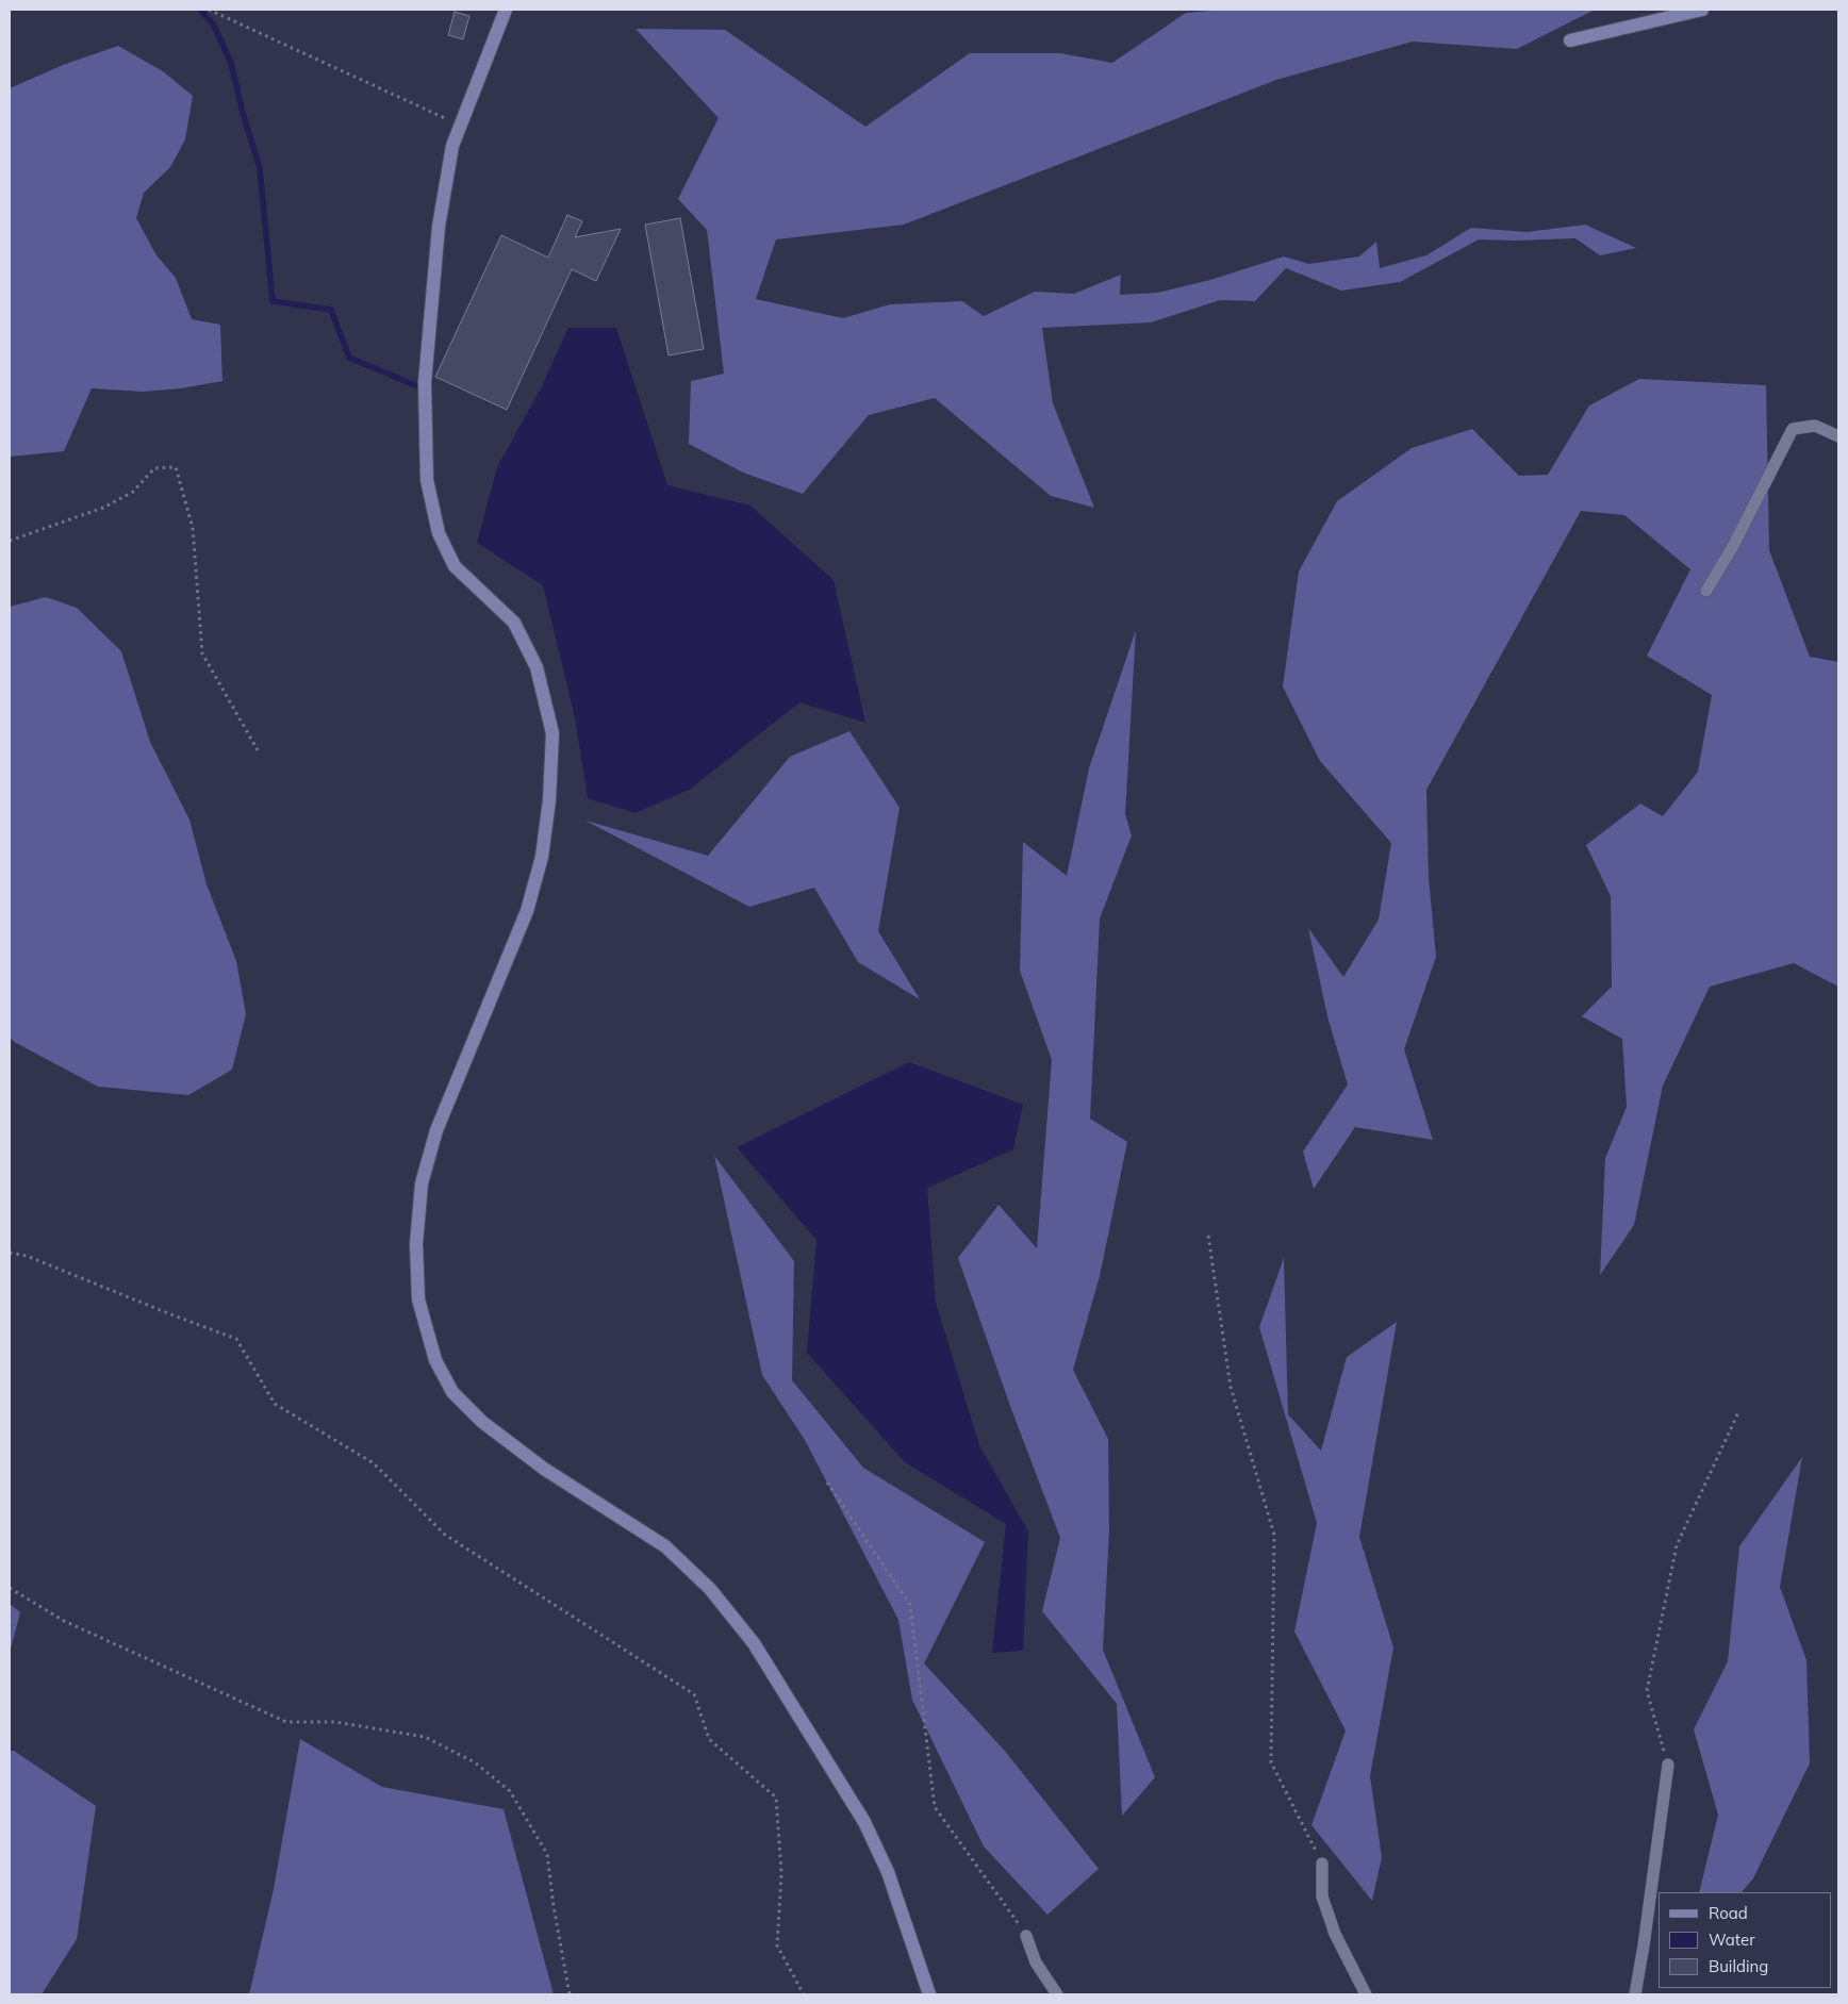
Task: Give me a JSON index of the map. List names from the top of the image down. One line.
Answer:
{"legend":["Road","Water","Building"]}
